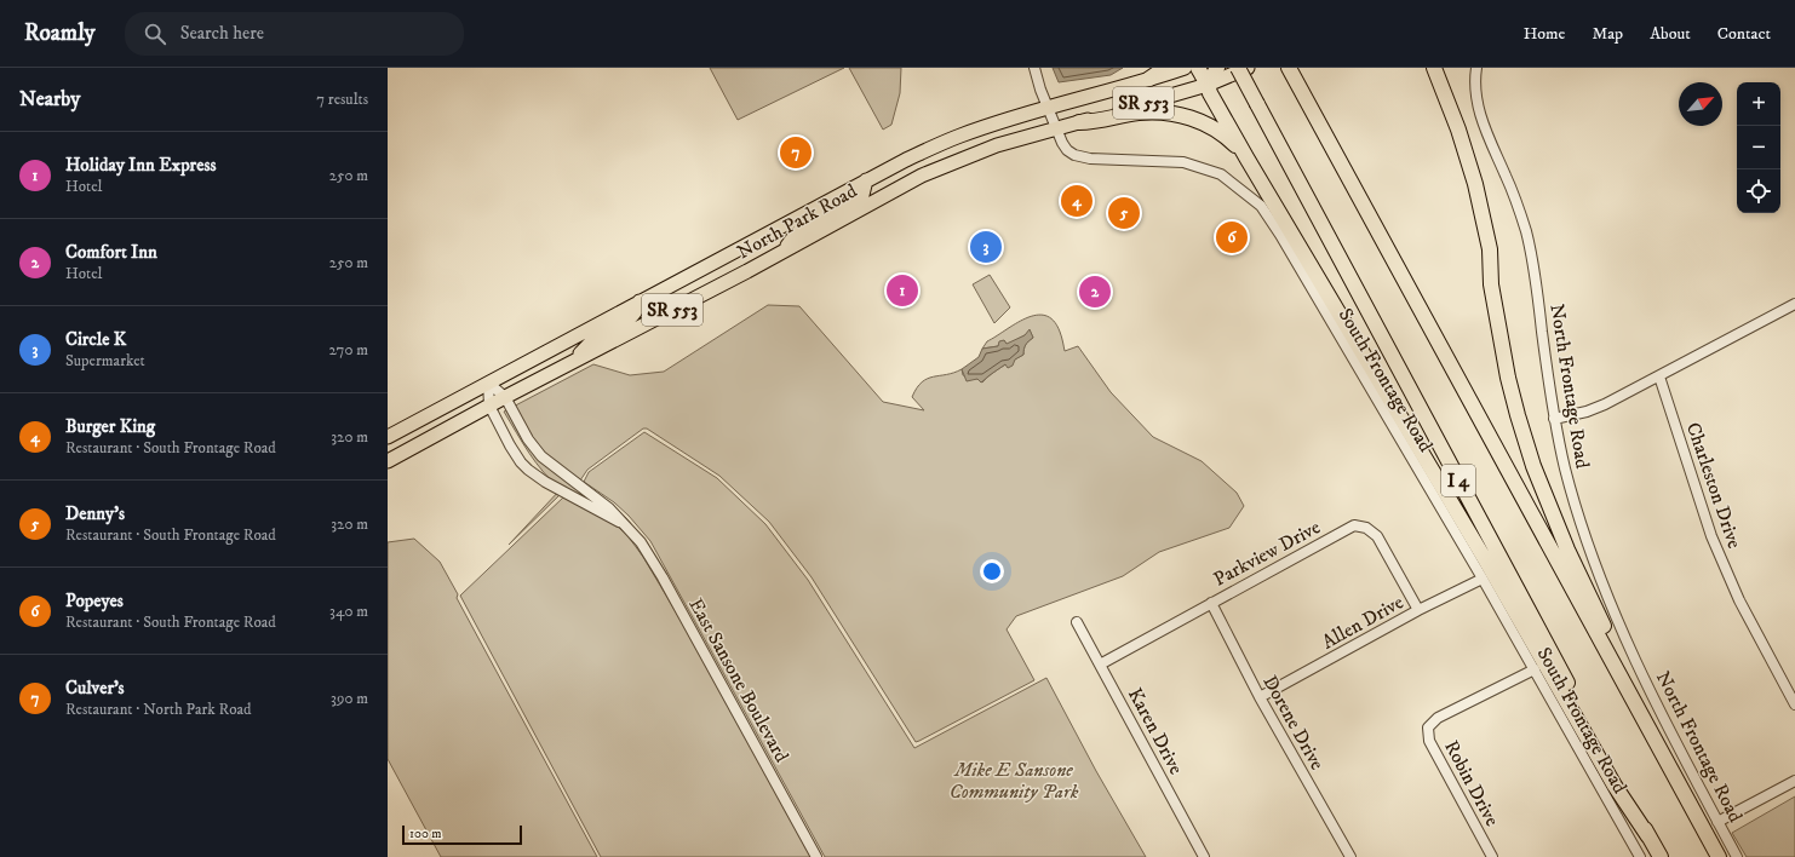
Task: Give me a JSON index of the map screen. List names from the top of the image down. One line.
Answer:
{"streets":{"highway":["I 4"],"main road":["SR 553","North Park Road"],"street":["South Frontage Road","North Frontage Road","Charleston Drive","Parkview Drive","Allen Drive","East Sansone Boulevard","Dorene Drive","Karen Drive","Robin Drive"]},"crossings":[["North Park Road","South Frontage Road"],["North Park Road","East Sansone Boulevard"],["South Frontage Road","Allen Drive"],["South Frontage Road","Robin Drive"],["Parkview Drive","Allen Drive"],["Parkview Drive","Dorene Drive"],["Parkview Drive","Karen Drive"],["Allen Drive","Dorene Drive"]],"parks":["Mike E Sansone Community Park"],"scale_bar":"100 m","north":"top right","page":{"header":"Roamly","search":"Search here","nav":["Home","Map","About","Contact"],"heading":["Nearby","7 results"],"map_buttons":["+","−"],"list":[{"mark":"1","name":"Holiday Inn Express","note":"Hotel","value":"250 m"},{"mark":"2","name":"Comfort Inn","note":"Hotel","value":"250 m"},{"mark":"3","name":"Circle K","note":"Supermarket","value":"270 m"},{"mark":"4","name":"Burger King","note":"Restaurant · South Frontage Road","value":"320 m"},{"mark":"5","name":"Denny's","note":"Restaurant · South Frontage Road","value":"320 m"},{"mark":"6","name":"Popeyes","note":"Restaurant · South Frontage Road","value":"340 m"},{"mark":"7","name":"Culver's","note":"Restaurant · North Park Road","value":"390 m"}],"pins":["7","4","5","6","3","1","2"],"scale":"100 m"}}
